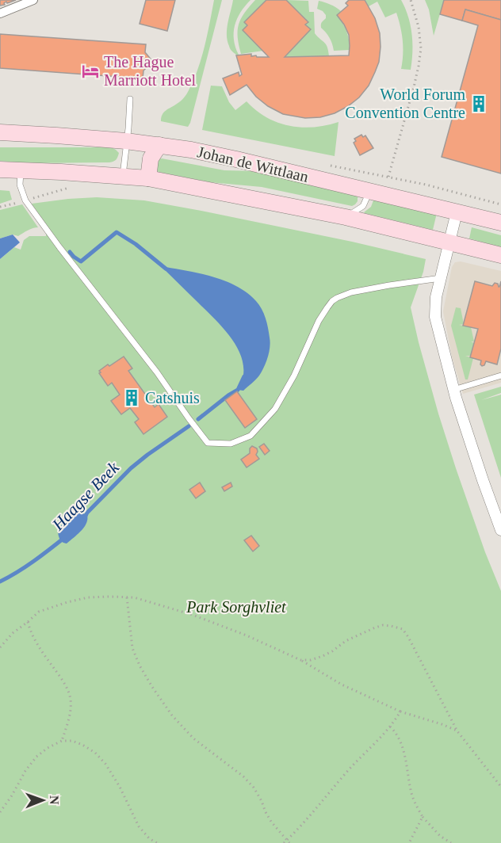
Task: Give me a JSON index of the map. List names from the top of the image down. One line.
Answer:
{"streets":{"main road":["Johan de Wittlaan"]},"water":["Haagse Beek"],"parks":["Park Sorghvliet"],"places":{"hotel":["The Hague Marriott Hotel"],"building":["World Forum Convention Centre","Catshuis"]},"north":"right"}
